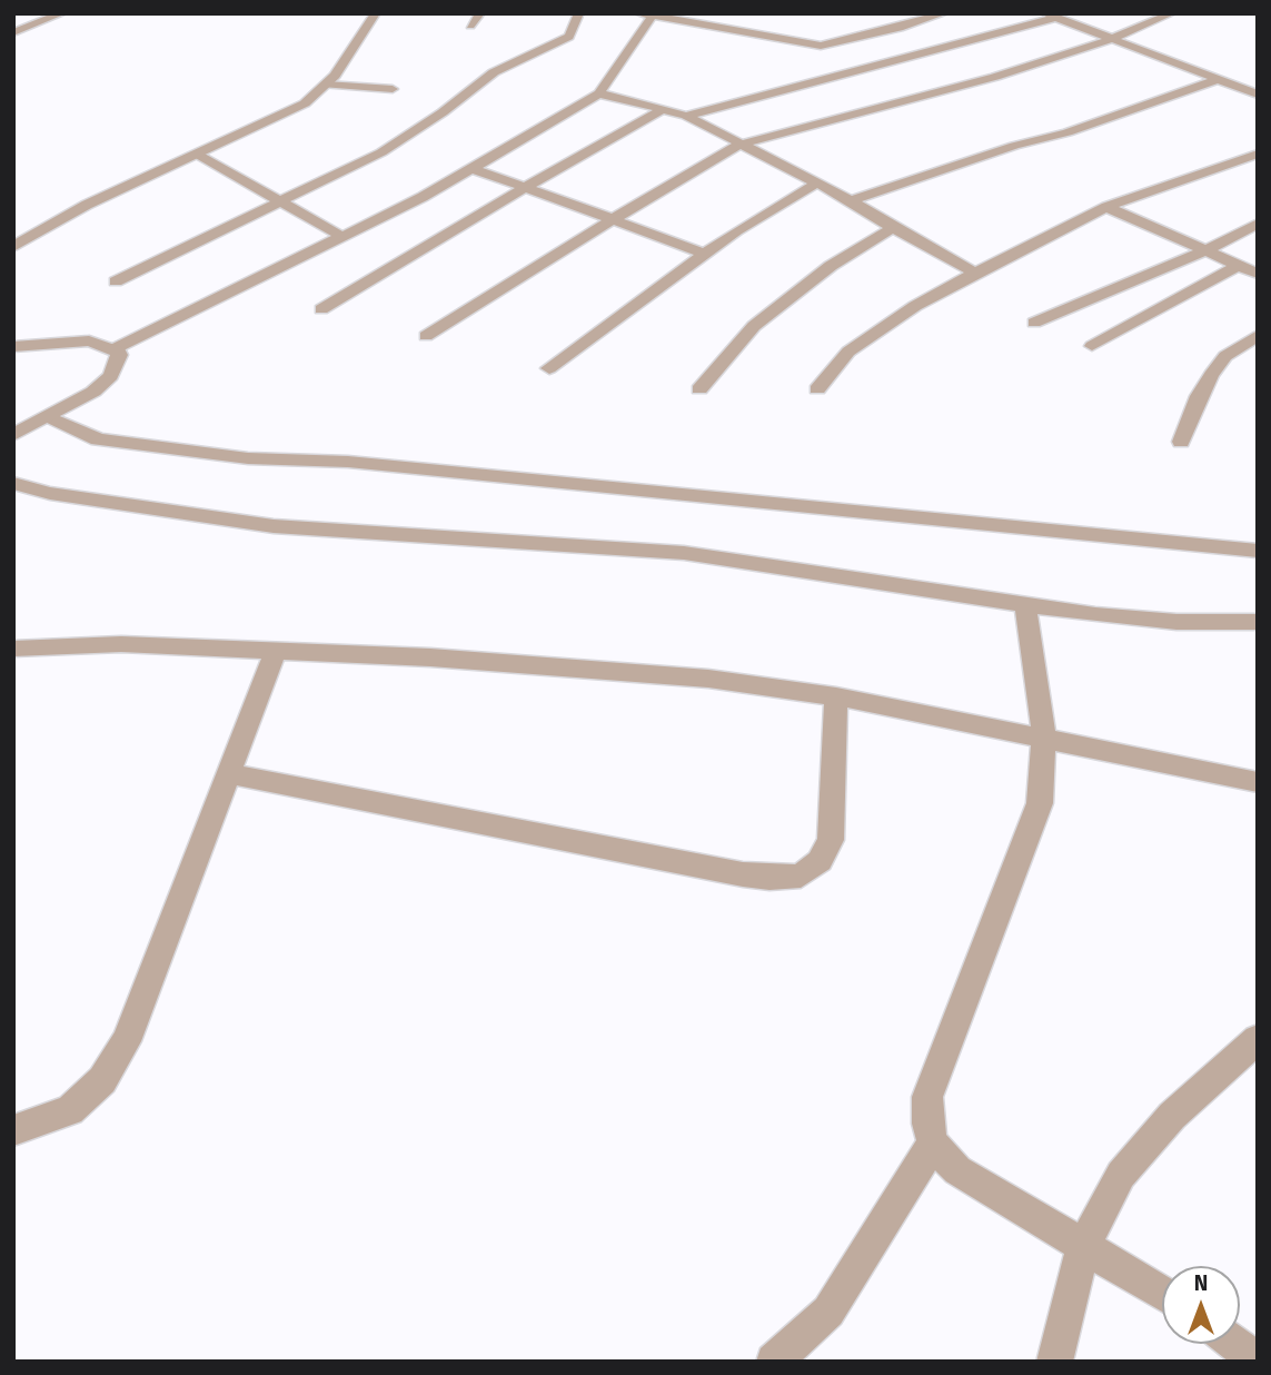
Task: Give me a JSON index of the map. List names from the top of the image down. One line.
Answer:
{"north":"top"}
